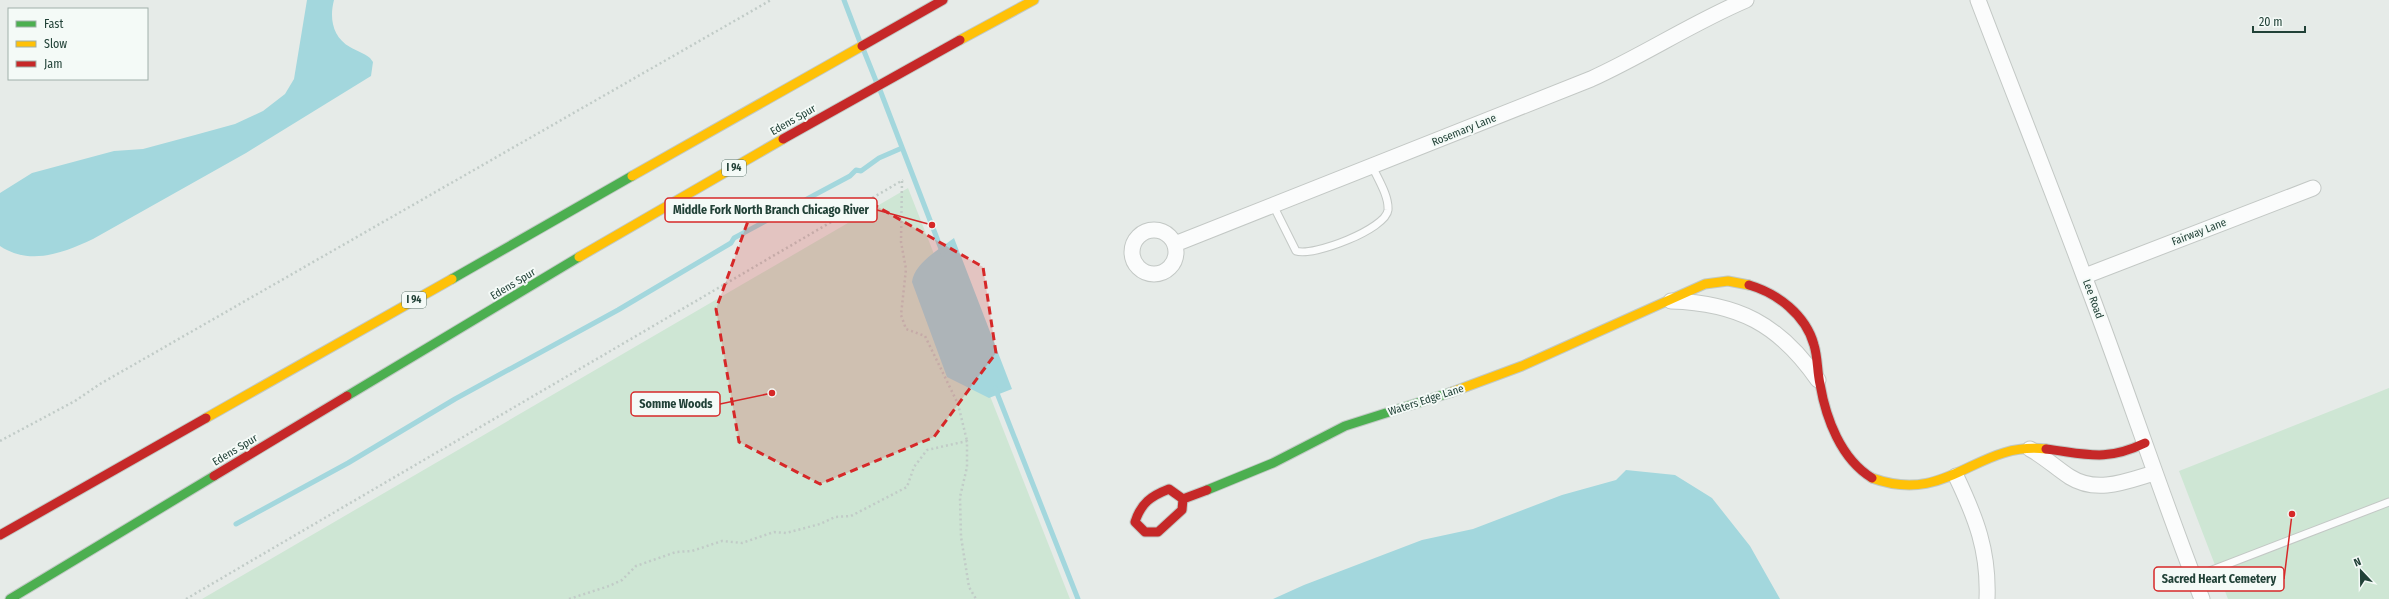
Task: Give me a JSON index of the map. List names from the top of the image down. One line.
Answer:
{"streets":{"main road":["Edens Spur","I 94","Waters Edge Lane"],"street":["Rosemary Lane","Fairway Lane","Lee Road"]},"crossings":[["Fairway Lane","Lee Road"],["Lee Road","Waters Edge Lane"]],"places":["Middle Fork North Branch Chicago River","Somme Woods","Sacred Heart Cemetery"],"legend":["Fast","Slow","Jam"],"scale_bar":"20 m","north":"top"}
